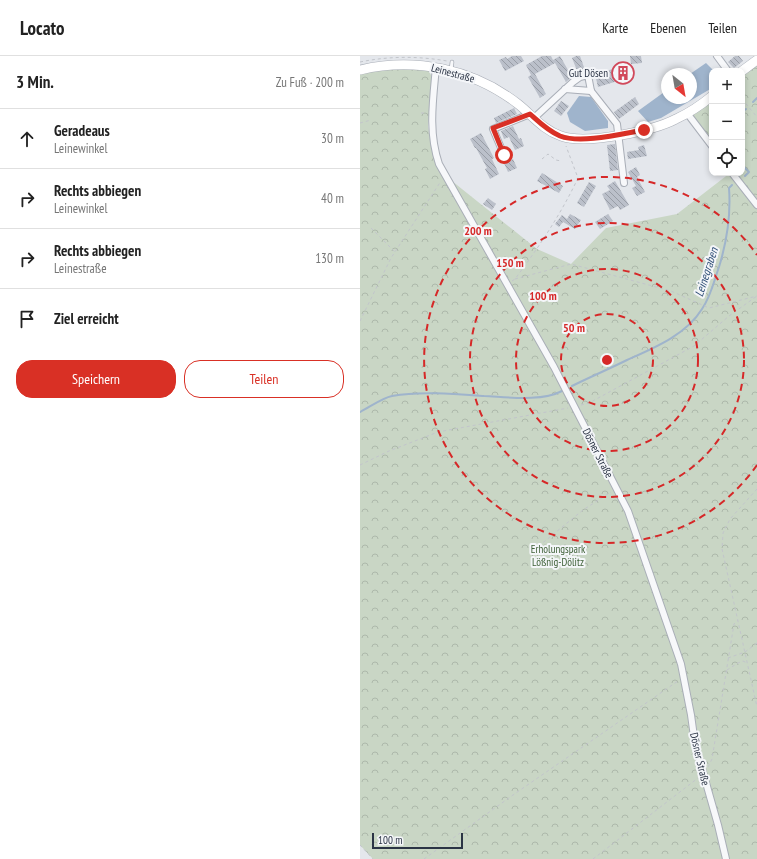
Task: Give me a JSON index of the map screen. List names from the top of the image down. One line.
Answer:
{"streets":{"main road":["Leinestraße"],"street":["Dösner Straße"]},"crossings":[["Leinestraße","Dösner Straße"]],"water":["Leinegraben"],"parks":["Erholungspark Lößnig-Dölitz"],"places":{"building":["Gut Dösen"]},"scale_bar":"100 m","north":"bottom right","page":{"header":"Locato","nav":["Karte","Ebenen","Teilen"],"heading":["3 Min.","Zu Fuß · 200 m"],"map_buttons":["+","−"],"list":[["Geradeaus","Leinewinkel","30 m"],["Rechts abbiegen","Leinewinkel","40 m"],["Rechts abbiegen","Leinestraße","130 m"],"Ziel erreicht"],"buttons":["Speichern","Teilen"],"scale":"100 m"},"rings":["200 m","150 m","100 m","50 m"]}
